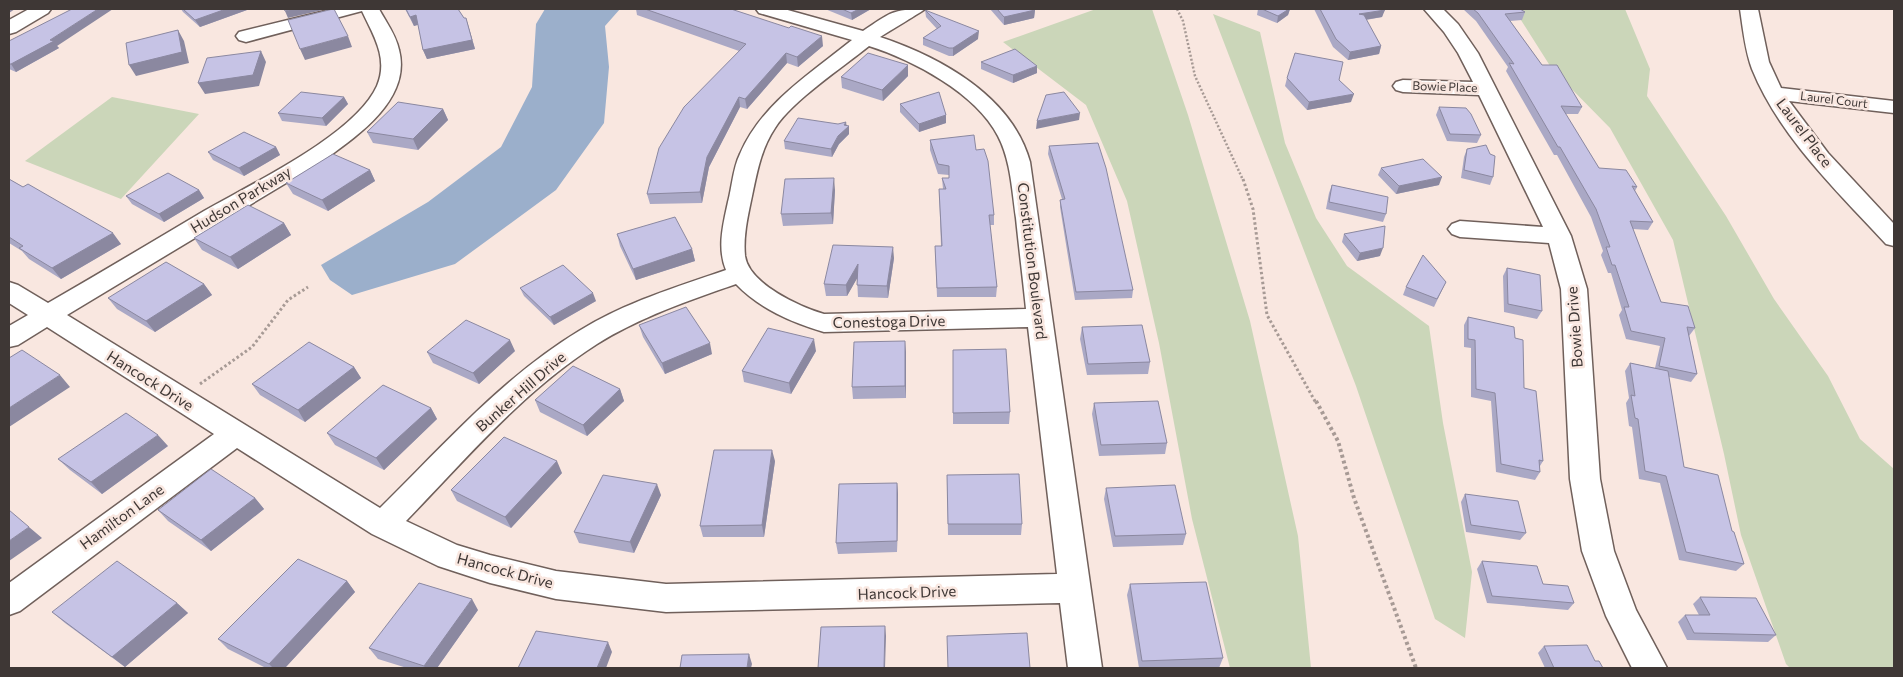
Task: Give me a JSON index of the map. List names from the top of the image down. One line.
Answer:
{"streets":{"street":["Bowie Place","Laurel Court","Laurel Place","Hudson Parkway","Constitution Boulevard","Conestoga Drive","Bowie Drive","Hancock Drive","Bunker Hill Drive","Hamilton Lane"]},"crossings":[["Bowie Place","Bowie Drive"],["Laurel Court","Laurel Place"],["Hudson Parkway","Hancock Drive"],["Constitution Boulevard","Conestoga Drive"],["Constitution Boulevard","Hancock Drive"],["Conestoga Drive","Bunker Hill Drive"],["Hancock Drive","Bunker Hill Drive"],["Hancock Drive","Hamilton Lane"]]}
